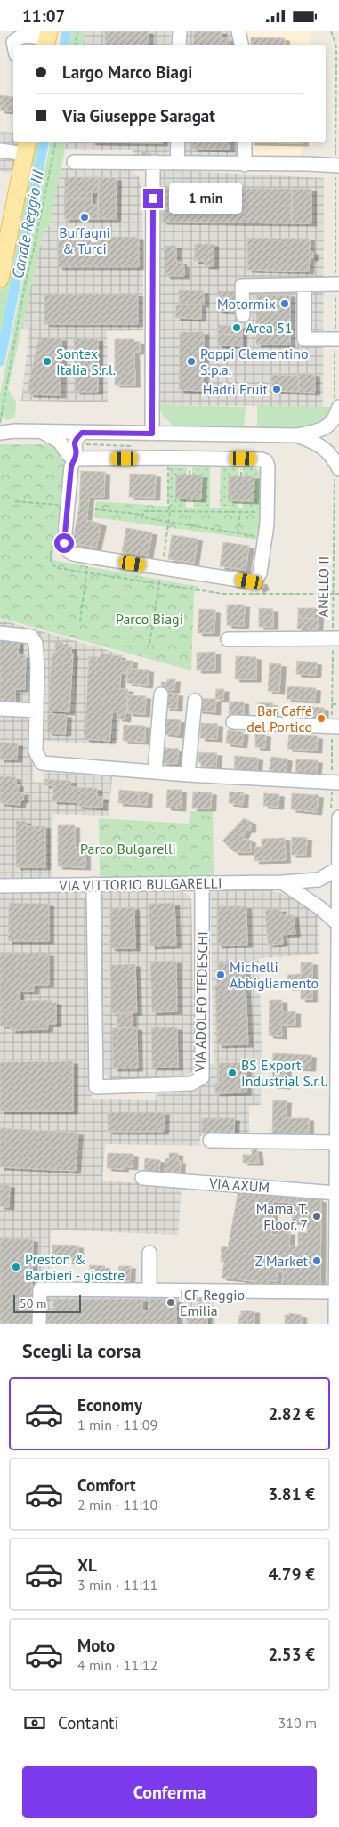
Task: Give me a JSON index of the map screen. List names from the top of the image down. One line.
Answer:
{"streets":{"street":["VIA VITTORIO BULGARELLI","VIA ADOLFO TEDESCHI","VIA AXUM"],"path":["ANELLO II"]},"crossings":[["VIA VITTORIO BULGARELLI","VIA ADOLFO TEDESCHI"]],"water":["Canale Reggio III"],"parks":["Parco Biagi","Parco Bulgarelli"],"places":["Buffagni & Turci","Motormix","Area 51","Sontex Italia S.r.l.","Poppi Clementino S.p.a.","Hadri Fruit","Bar Caffé del Portico","Michelli Abbigliamento","BS Export Industrial S.r.l.","Mama. T. Floor. 7","Z Market","Preston & Barbieri - giostre","ICF Reggio Emilia"],"scale_bar":"50 m","page":{"status":"11:07","banner":["Largo Marco Biagi","Via Giuseppe Saragat"],"bubble":"1 min","scale":"50 m","heading":"Scegli la corsa","list":[{"name":"Economy","note":"1 min · 11:09","value":"2.82 €"},{"name":"Comfort","note":"2 min · 11:10","value":"3.81 €"},{"name":"XL","note":"3 min · 11:11","value":"4.79 €"},{"name":"Moto","note":"4 min · 11:12","value":"2.53 €"}],"pay":["Contanti","310 m"],"buttons":"Conferma"}}
